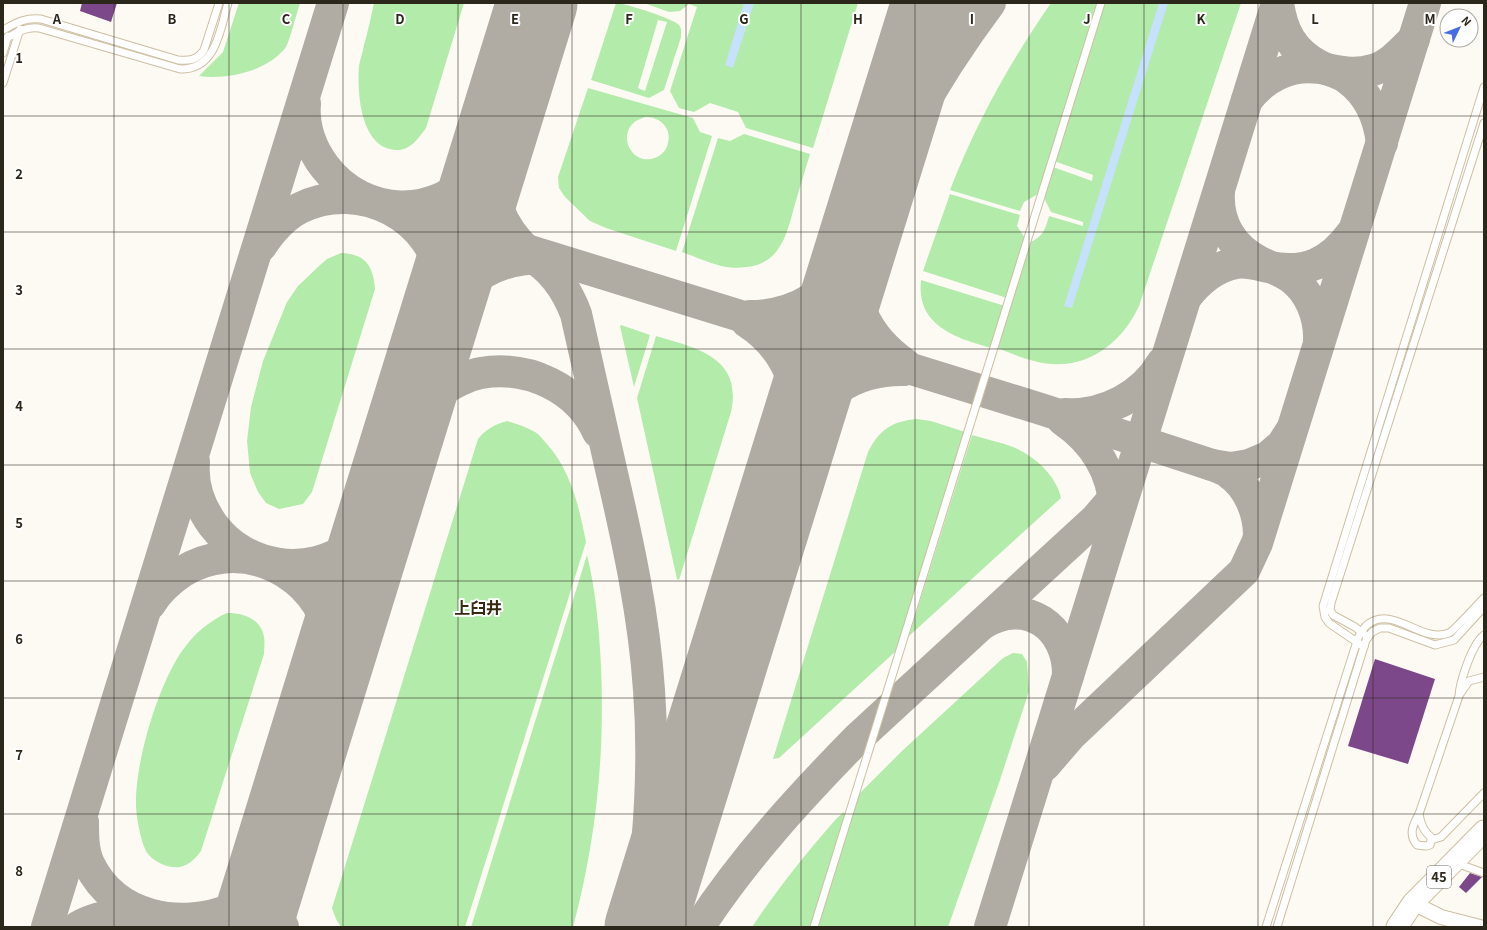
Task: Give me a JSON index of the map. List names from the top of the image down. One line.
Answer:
{"streets":{"main road":["45"]},"districts":["上臼井"],"north":"top right","grid":{"columns":["A","B","C","D","E","F","G","H","I","J","K","L","M"],"rows":["1","2","3","4","5","6","7","8"]}}
